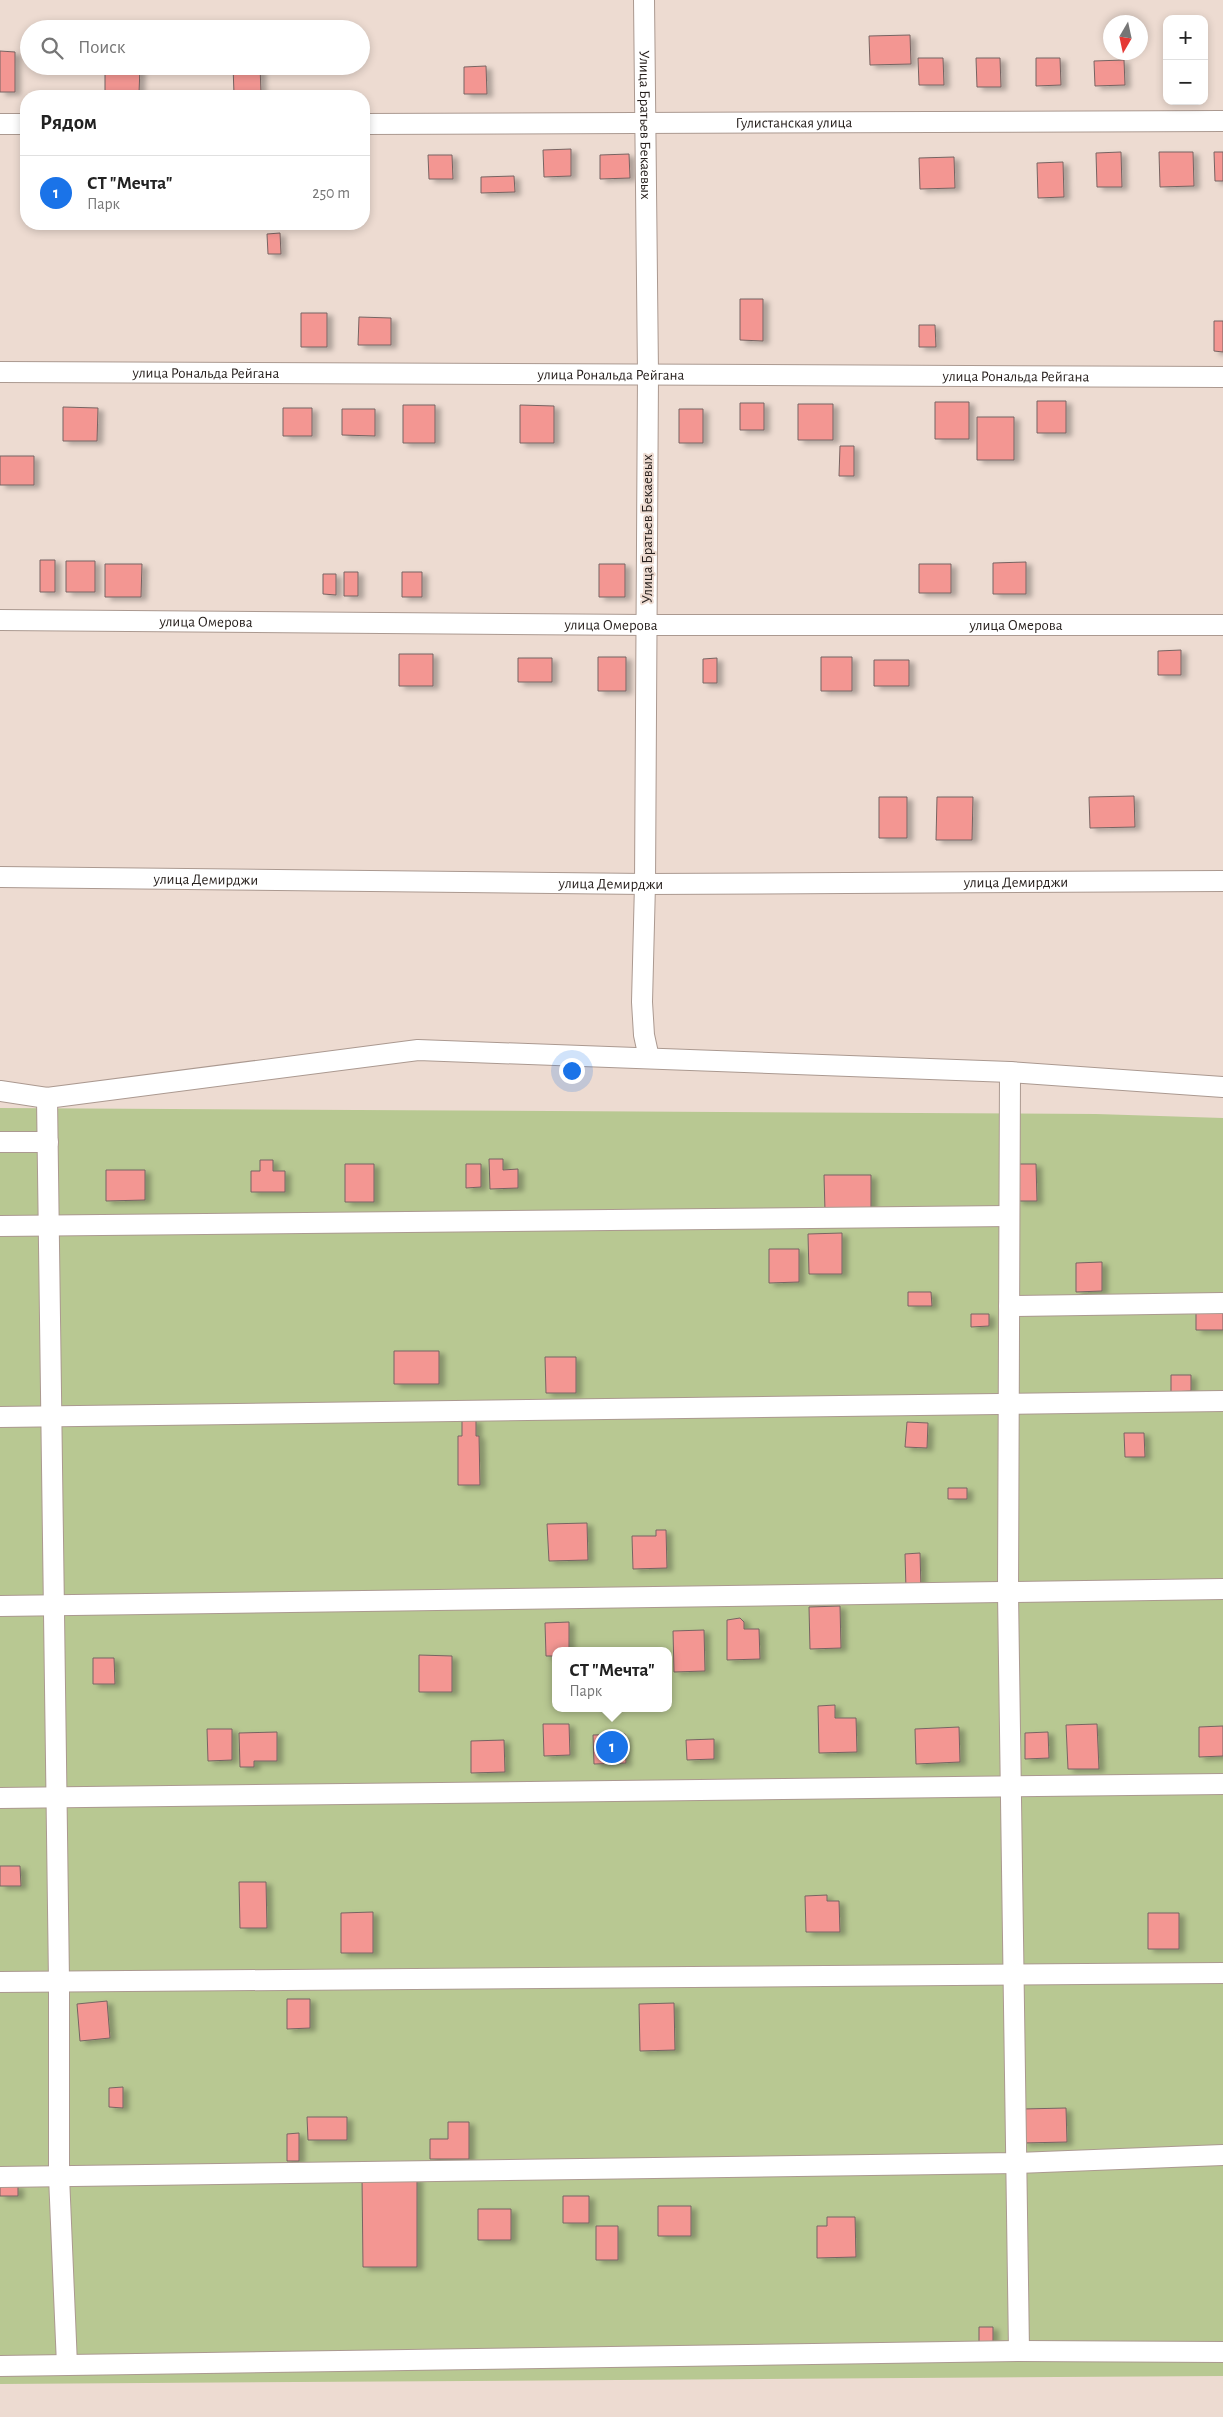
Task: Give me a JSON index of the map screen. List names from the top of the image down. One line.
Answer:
{"streets":{"street":["Гулистанская улица","Улица Братьев Бекаевых","улица Рональда Рейгана","улица Омерова","улица Демирджи"]},"crossings":[["Гулистанская улица","Улица Братьев Бекаевых"],["Улица Братьев Бекаевых","улица Рональда Рейгана"],["Улица Братьев Бекаевых","улица Омерова"],["Улица Братьев Бекаевых","улица Демирджи"]],"north":"bottom","page":{"map_buttons":["+","−"],"search":"Поиск","heading":"Рядом","list":[{"mark":"1","name":"СТ \"Мечта\"","note":"Парк","value":"250 m"}],"popup":["СТ \"Мечта\"","Парк"],"pins":"1"}}
